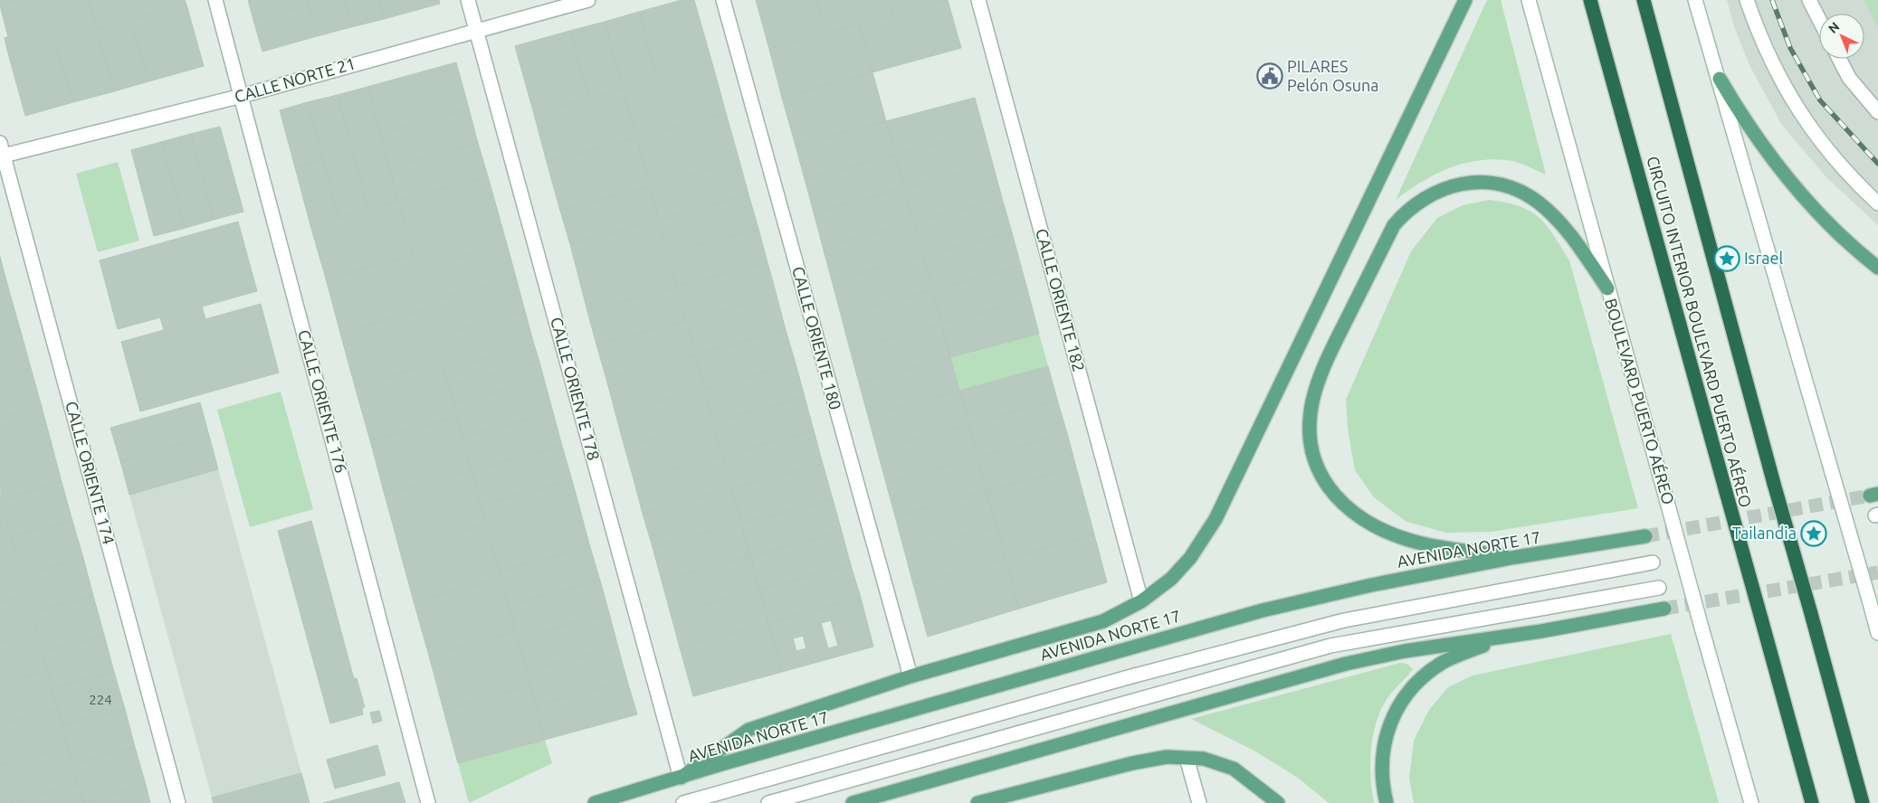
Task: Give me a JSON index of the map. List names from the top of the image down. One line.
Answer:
{"streets":{"highway":["CIRCUITO INTERIOR BOULEVARD PUERTO AÉREO"],"main road":["AVENIDA NORTE 17"],"street":["CALLE NORTE 21","CALLE ORIENTE 182","CALLE ORIENTE 180","CALLE ORIENTE 178","CALLE ORIENTE 176","BOULEVARD PUERTO AÉREO","CALLE ORIENTE 174"]},"crossings":[["CALLE NORTE 21","CALLE ORIENTE 178"],["CALLE NORTE 21","CALLE ORIENTE 176"],["CALLE NORTE 21","CALLE ORIENTE 174"],["CALLE ORIENTE 178","AVENIDA NORTE 17"]],"places":{"public building":["PILARES Pelón Osuna"],"place":["Israel","Tailandia"]},"house_numbers":["224"],"north":"top left"}
